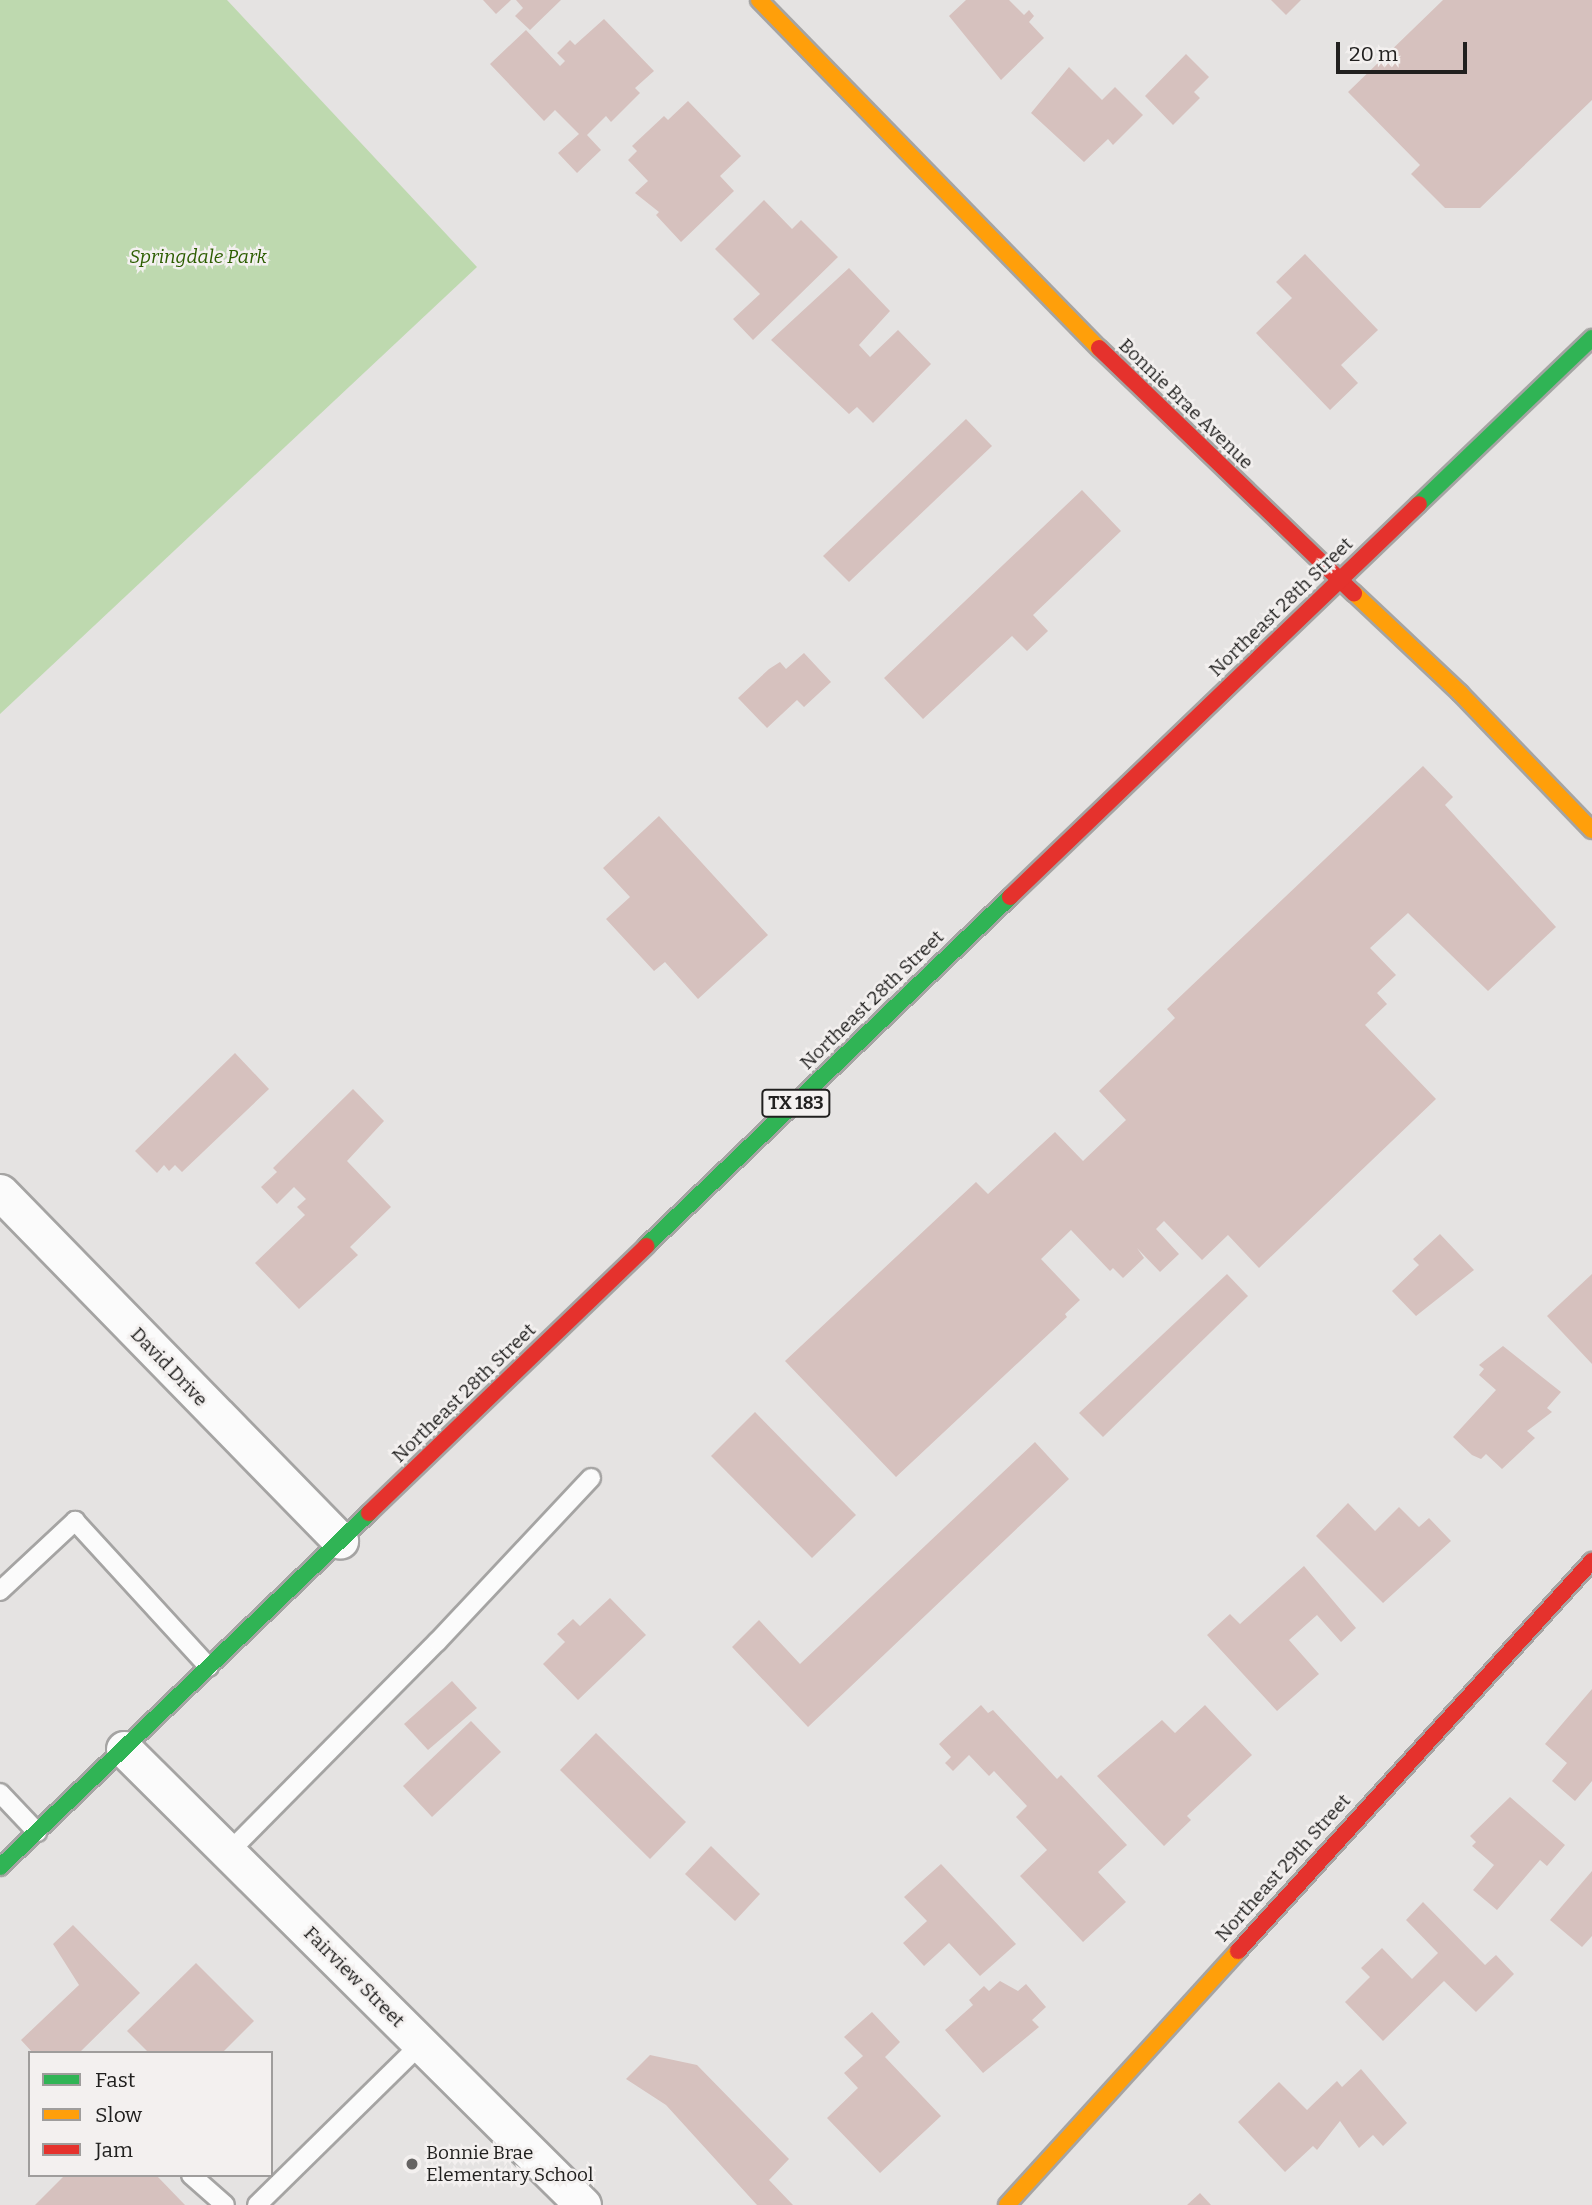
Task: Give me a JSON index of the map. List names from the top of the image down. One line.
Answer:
{"streets":{"main road":["Bonnie Brae Avenue","Northeast 28th Street","TX 183","Northeast 29th Street"],"street":["David Drive","Fairview Street"]},"crossings":[["Bonnie Brae Avenue","Northeast 28th Street"],["Northeast 28th Street","David Drive"],["Northeast 28th Street","Fairview Street"]],"parks":["Springdale Park"],"places":["Bonnie Brae Elementary School"],"legend":["Fast","Slow","Jam"],"scale_bar":"20 m"}
